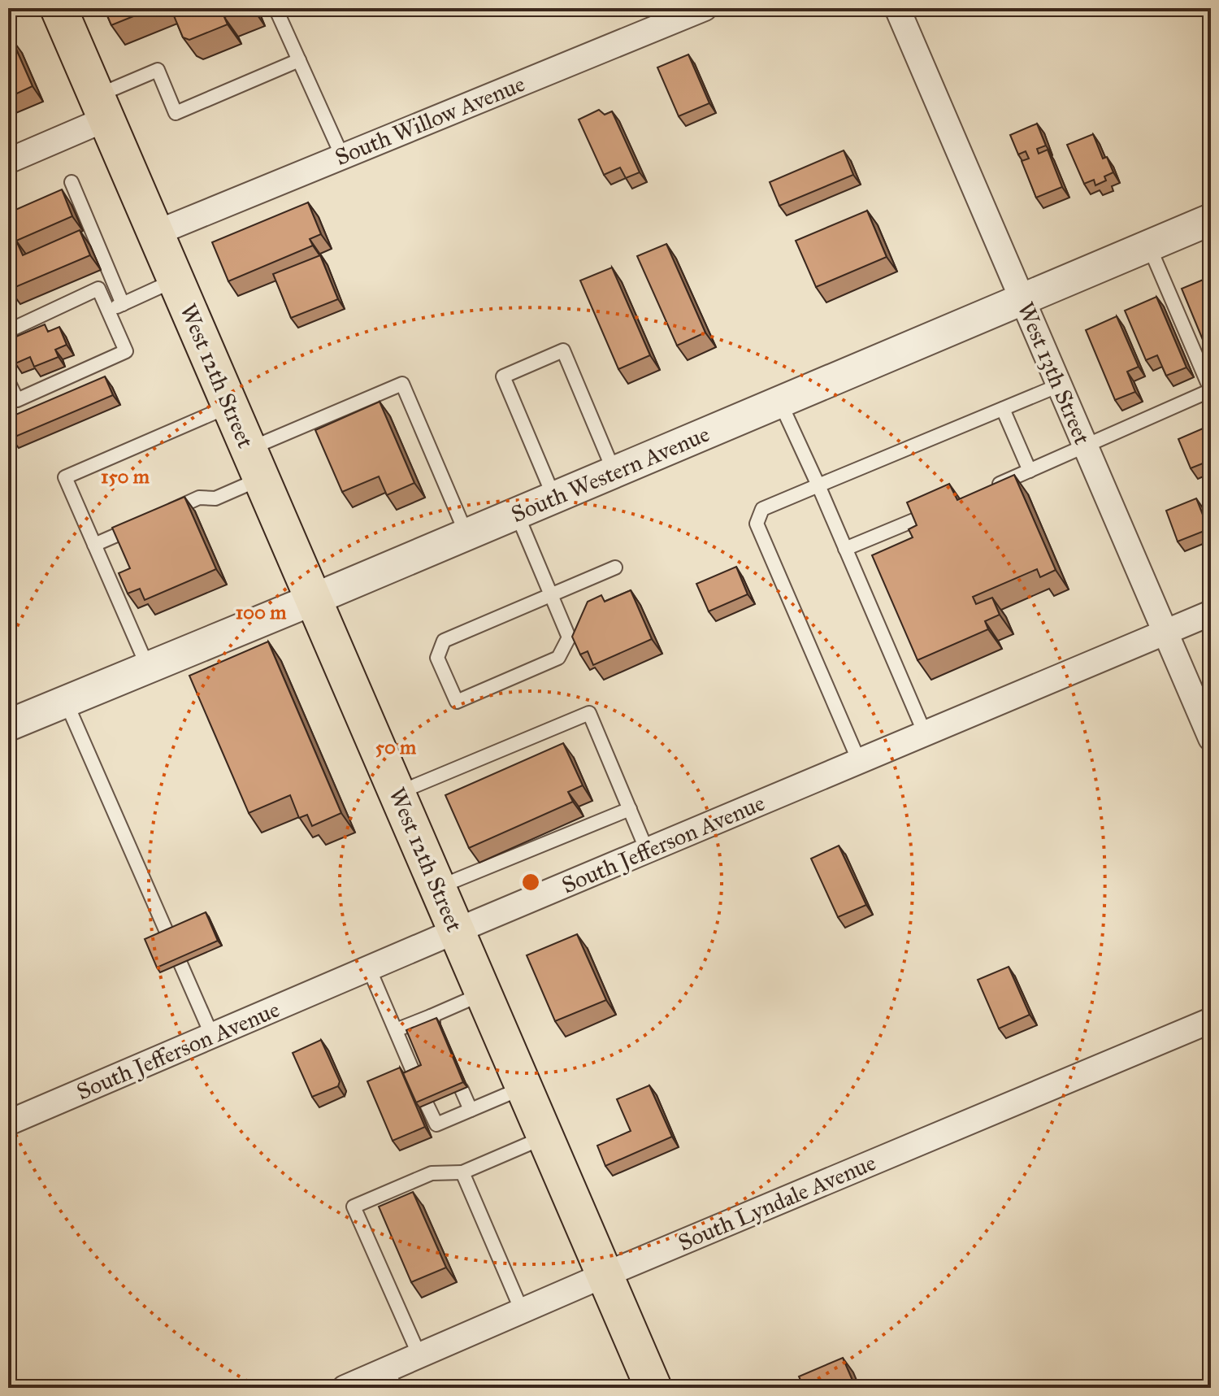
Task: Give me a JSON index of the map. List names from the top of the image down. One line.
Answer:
{"streets":{"main road":["West 12th Street"],"street":["South Willow Avenue","West 13th Street","South Western Avenue","South Jefferson Avenue","South Lyndale Avenue"]},"crossings":[["South Willow Avenue","West 12th Street"],["West 13th Street","South Western Avenue"],["West 13th Street","South Jefferson Avenue"],["West 12th Street","South Western Avenue"],["West 12th Street","South Jefferson Avenue"],["West 12th Street","South Lyndale Avenue"]],"rings":["150 m","100 m","50 m"]}
